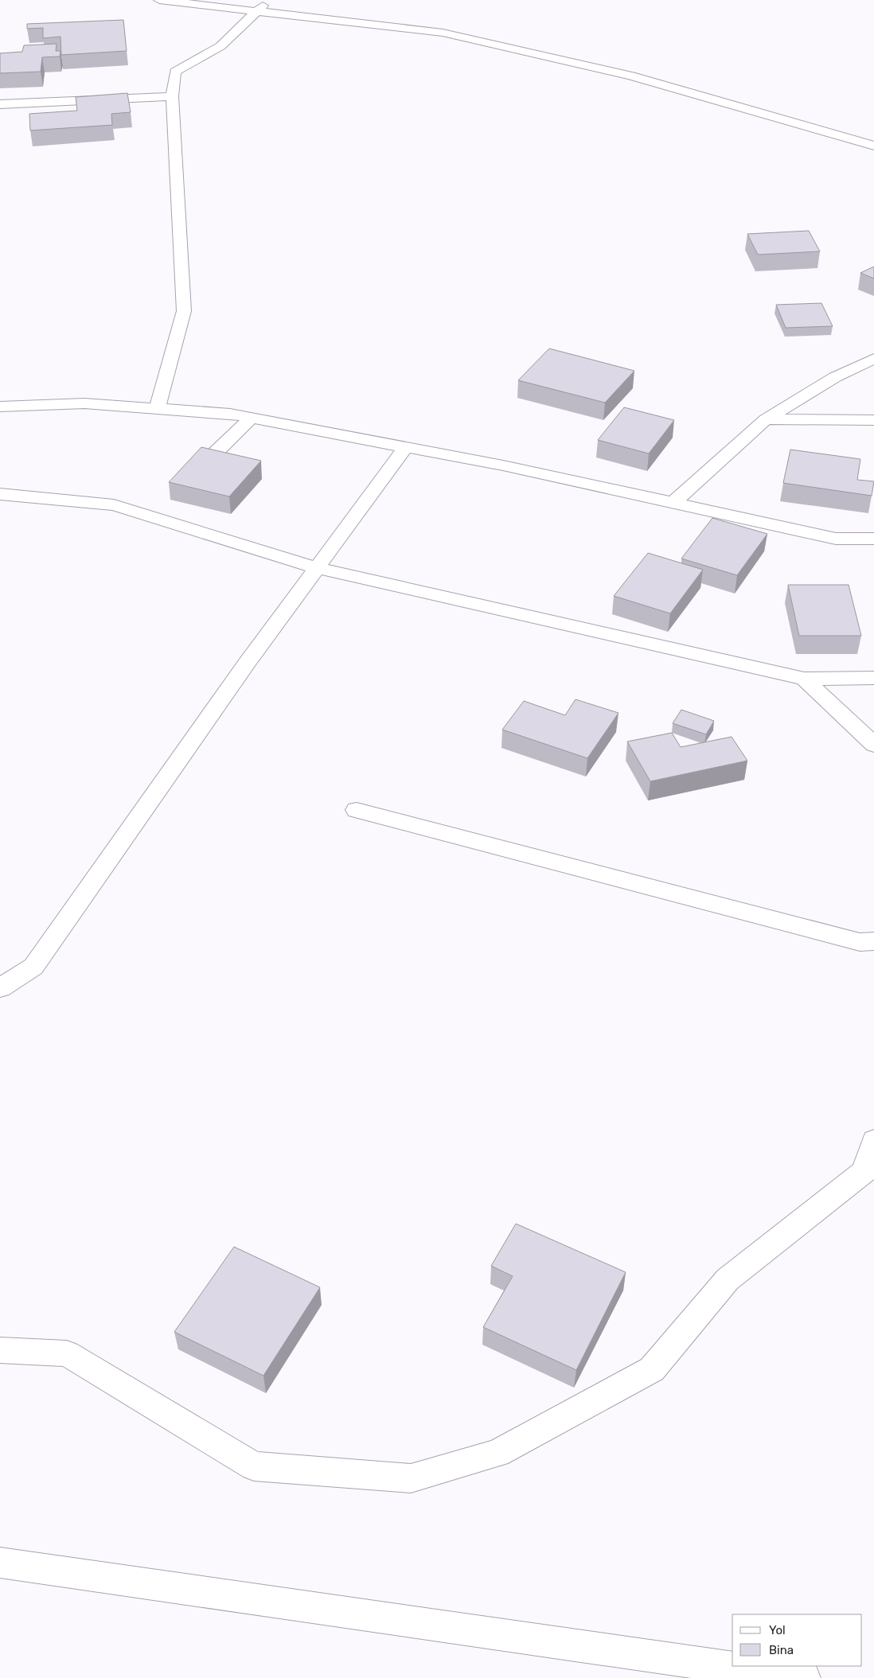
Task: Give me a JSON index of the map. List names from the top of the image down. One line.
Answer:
{"legend":["Yol","Bina"]}
